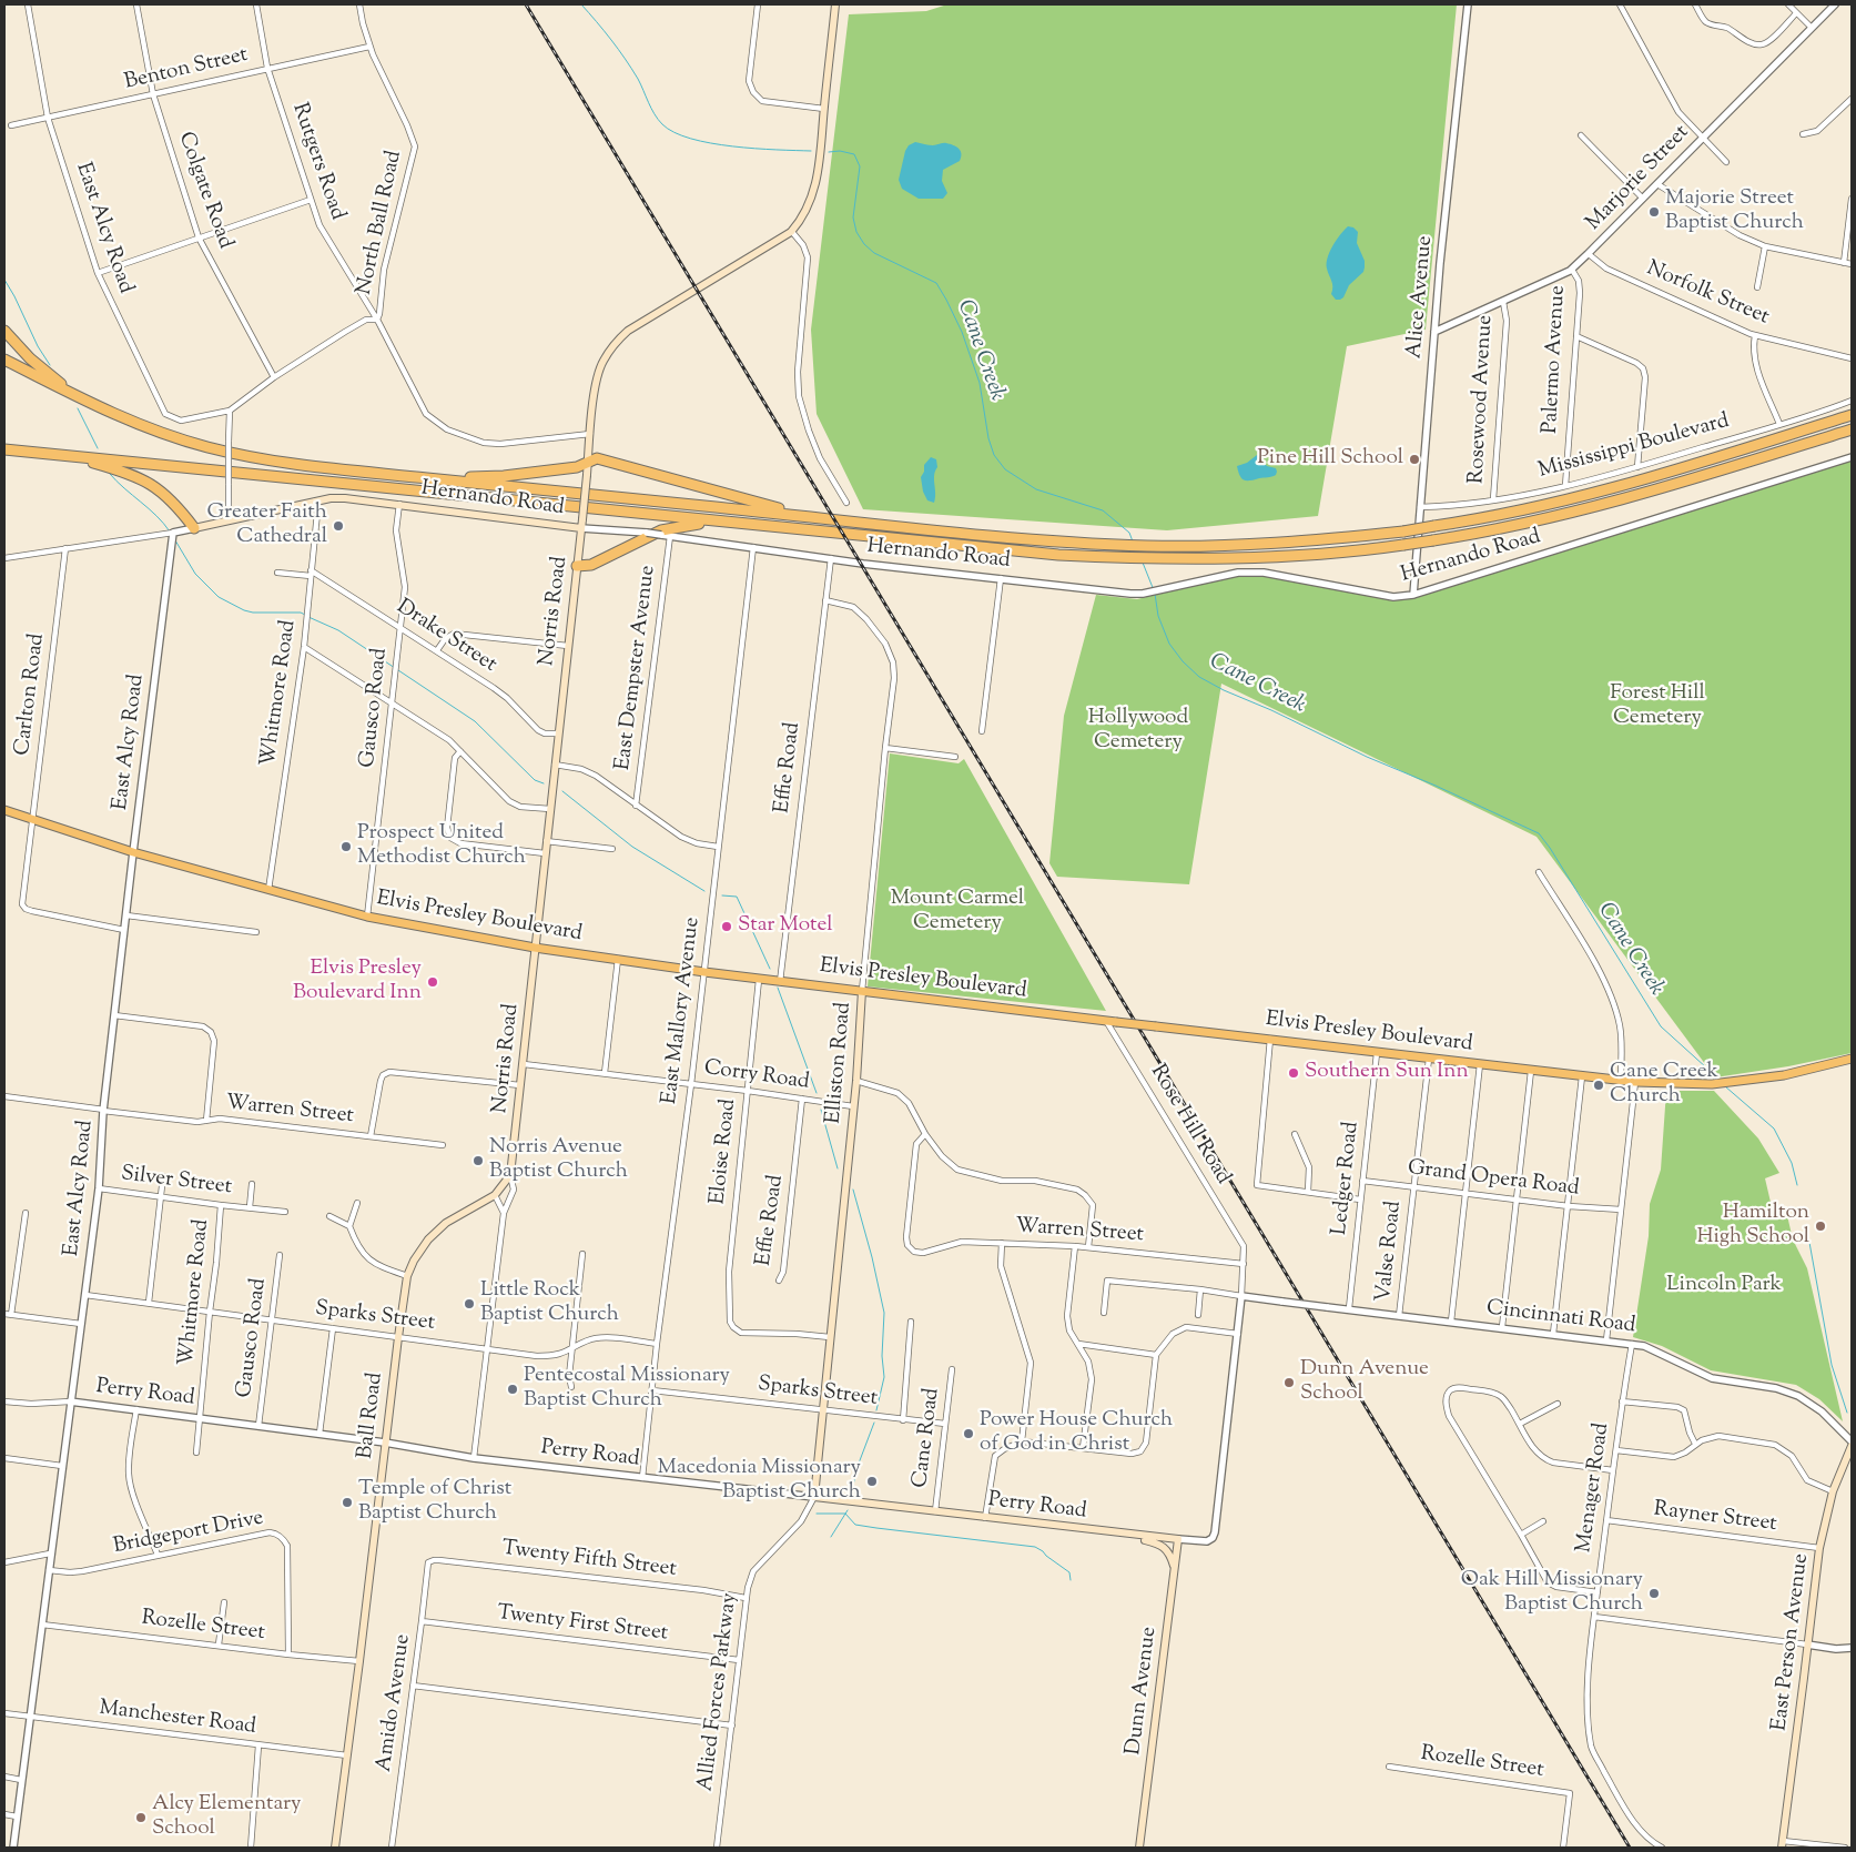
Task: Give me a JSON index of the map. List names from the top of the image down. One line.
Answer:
{"streets":{"main road":["Hernando Road","Norris Road","Elvis Presley Boulevard","Elliston Road","Perry Road","Ball Road","East Person Avenue","Dunn Avenue"],"street":["Benton Street","Rutgers Road","Marjorie Street","Colgate Road","North Ball Road","East Alcy Road","Norfolk Street","Alice Avenue","Palermo Avenue","Rosewood Avenue","Mississippi Boulevard","Drake Street","East Dempster Avenue","Whitmore Road","Carlton Road","Gausco Road","Effie Road","East Mallory Avenue","Corry Road","Warren Street","Rose Hill Road","Eloise Road","Ledger Road","Grand Opera Road","Silver Street","Valse Road","Sparks Street","Cincinnati Road","Cane Road","Menager Road","Rayner Street","Bridgeport Drive","Twenty Fifth Street","Twenty First Street","Rozelle Street","Allied Forces Parkway","Amido Avenue","Manchester Road"]},"crossings":[["Benton Street","Rutgers Road"],["Benton Street","Colgate Road"],["Benton Street","North Ball Road"],["Benton Street","East Alcy Road"],["Rutgers Road","North Ball Road"],["Marjorie Street","Norfolk Street"],["Marjorie Street","Alice Avenue"],["Marjorie Street","Palermo Avenue"],["Marjorie Street","Rosewood Avenue"],["North Ball Road","Norris Road"],["East Alcy Road","Hernando Road"],["East Alcy Road","Carlton Road"],["East Alcy Road","Elvis Presley Boulevard"],["East Alcy Road","Warren Street"],["East Alcy Road","Silver Street"],["East Alcy Road","Sparks Street"],["East Alcy Road","Perry Road"],["East Alcy Road","Bridgeport Drive"],["East Alcy Road","Rozelle Street"],["East Alcy Road","Manchester Road"],["Alice Avenue","Mississippi Boulevard"],["Alice Avenue","Hernando Road"],["Palermo Avenue","Mississippi Boulevard"],["Rosewood Avenue","Mississippi Boulevard"],["Hernando Road","Norris Road"],["Hernando Road","East Dempster Avenue"],["Hernando Road","Whitmore Road"],["Hernando Road","Carlton Road"],["Hernando Road","Gausco Road"],["Hernando Road","Effie Road"],["Hernando Road","East Mallory Avenue"],["Norris Road","Drake Street"],["Norris Road","Elvis Presley Boulevard"],["Norris Road","Corry Road"],["Norris Road","Warren Street"],["Norris Road","Sparks Street"],["Norris Road","Perry Road"],["Drake Street","Whitmore Road"],["Drake Street","Gausco Road"],["Whitmore Road","Elvis Presley Boulevard"],["Whitmore Road","Silver Street"],["Whitmore Road","Sparks Street"],["Whitmore Road","Perry Road"],["Carlton Road","Elvis Presley Boulevard"],["Gausco Road","Elvis Presley Boulevard"],["Gausco Road","Sparks Street"],["Gausco Road","Perry Road"],["Effie Road","Elvis Presley Boulevard"],["Effie Road","Elliston Road"],["Effie Road","Corry Road"],["Elvis Presley Boulevard","East Mallory Avenue"],["Elvis Presley Boulevard","Elliston Road"],["Elvis Presley Boulevard","Rose Hill Road"],["Elvis Presley Boulevard","Eloise Road"],["Elvis Presley Boulevard","Ledger Road"],["Elvis Presley Boulevard","Valse Road"],["East Mallory Avenue","Corry Road"],["East Mallory Avenue","Sparks Street"],["East Mallory Avenue","Perry Road"],["Elliston Road","Corry Road"],["Elliston Road","Eloise Road"],["Elliston Road","Sparks Street"],["Elliston Road","Perry Road"],["Elliston Road","Allied Forces Parkway"],["Corry Road","Eloise Road"],["Warren Street","Rose Hill Road"],["Ledger Road","Grand Opera Road"],["Ledger Road","Cincinnati Road"],["Grand Opera Road","Valse Road"],["Valse Road","Cincinnati Road"],["Sparks Street","Ball Road"],["Sparks Street","Cane Road"],["Cincinnati Road","Menager Road"],["Perry Road","Ball Road"],["Perry Road","Cane Road"],["Perry Road","Dunn Avenue"],["Perry Road","Allied Forces Parkway"],["Ball Road","Rozelle Street"],["Ball Road","Manchester Road"],["Menager Road","Rayner Street"],["Rayner Street","East Person Avenue"],["Bridgeport Drive","Rozelle Street"],["Twenty Fifth Street","Allied Forces Parkway"],["Twenty Fifth Street","Amido Avenue"],["Twenty First Street","Allied Forces Parkway"],["Twenty First Street","Amido Avenue"]],"water":["Cane Creek"],"parks":["Forest Hill Cemetery","Hollywood Cemetery","Mount Carmel Cemetery","Lincoln Park"],"places":["Majorie Street Baptist Church","Pine Hill School","Greater Faith Cathedral","Prospect United Methodist Church","Star Motel","Elvis Presley Boulevard Inn","Southern Sun Inn","Cane Creek Church","Norris Avenue Baptist Church","Hamilton High School","Little Rock Baptist Church","Dunn Avenue School","Pentecostal Missionary Baptist Church","Power House Church of God in Christ","Macedonia Missionary Baptist Church","Temple of Christ Baptist Church","Oak Hill Missionary Baptist Church","Alcy Elementary School"]}
